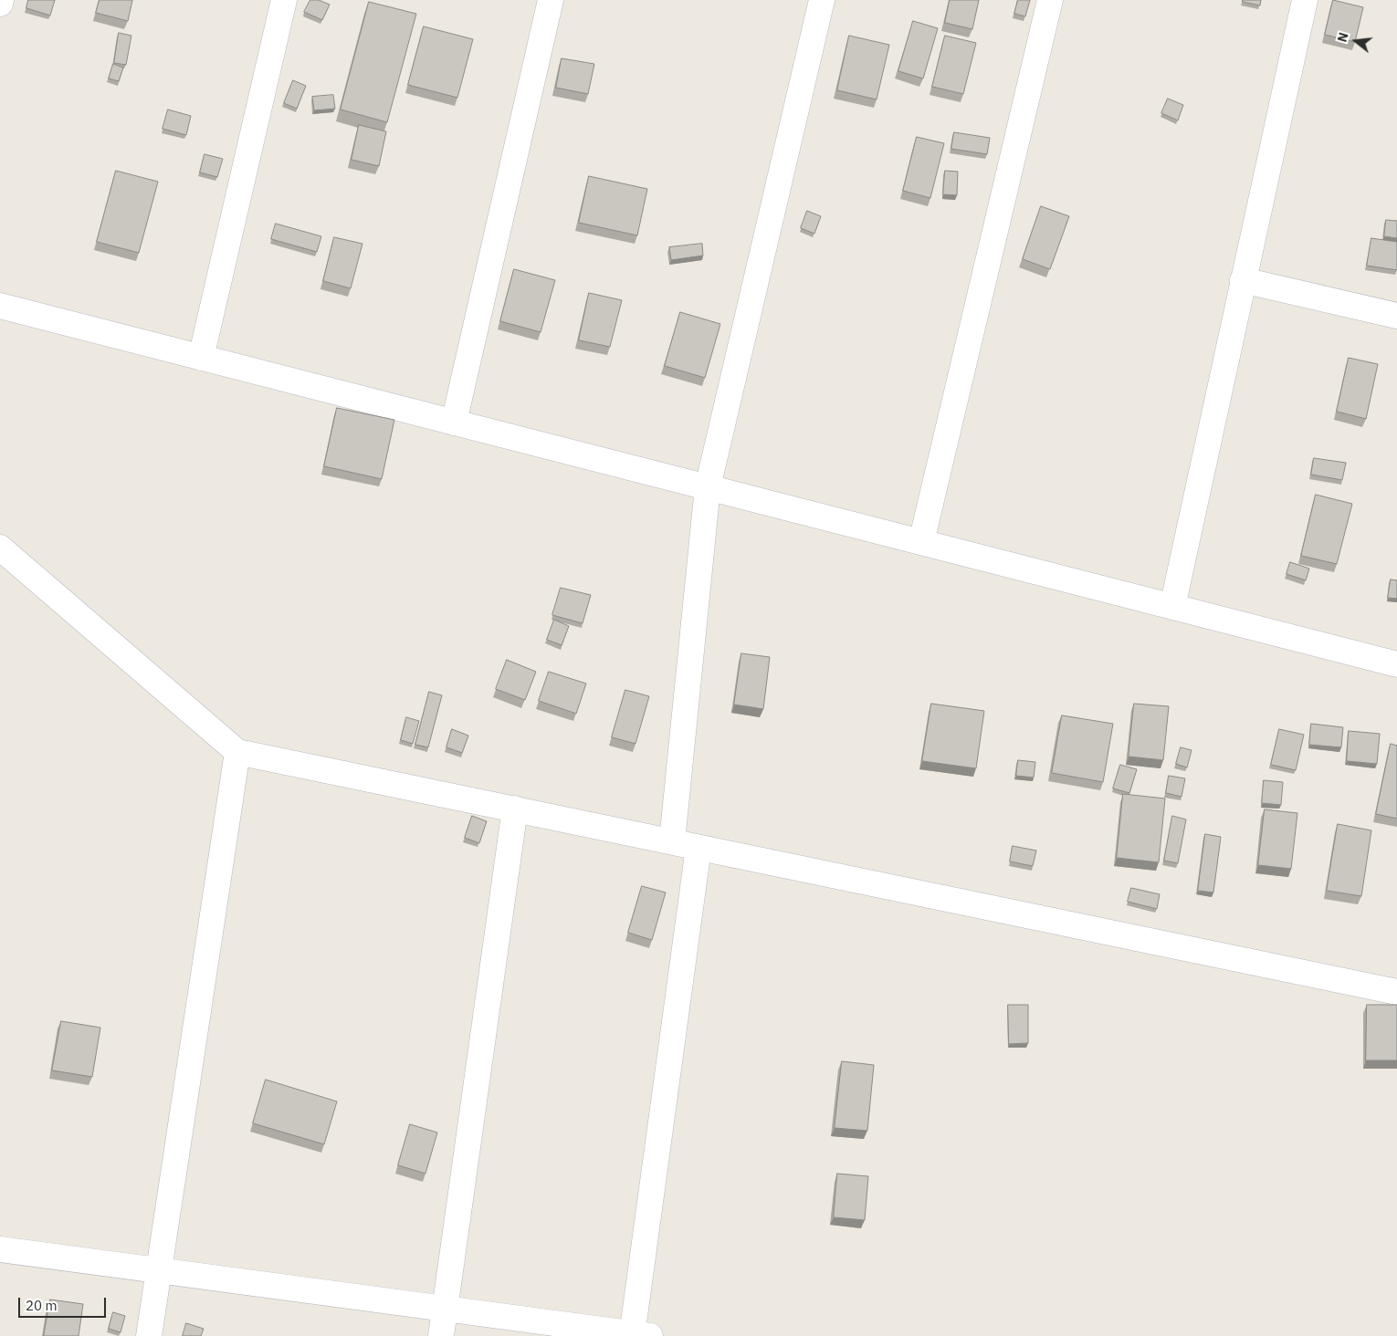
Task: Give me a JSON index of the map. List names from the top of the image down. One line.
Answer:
{"scale_bar":"20 m","north":"left"}
